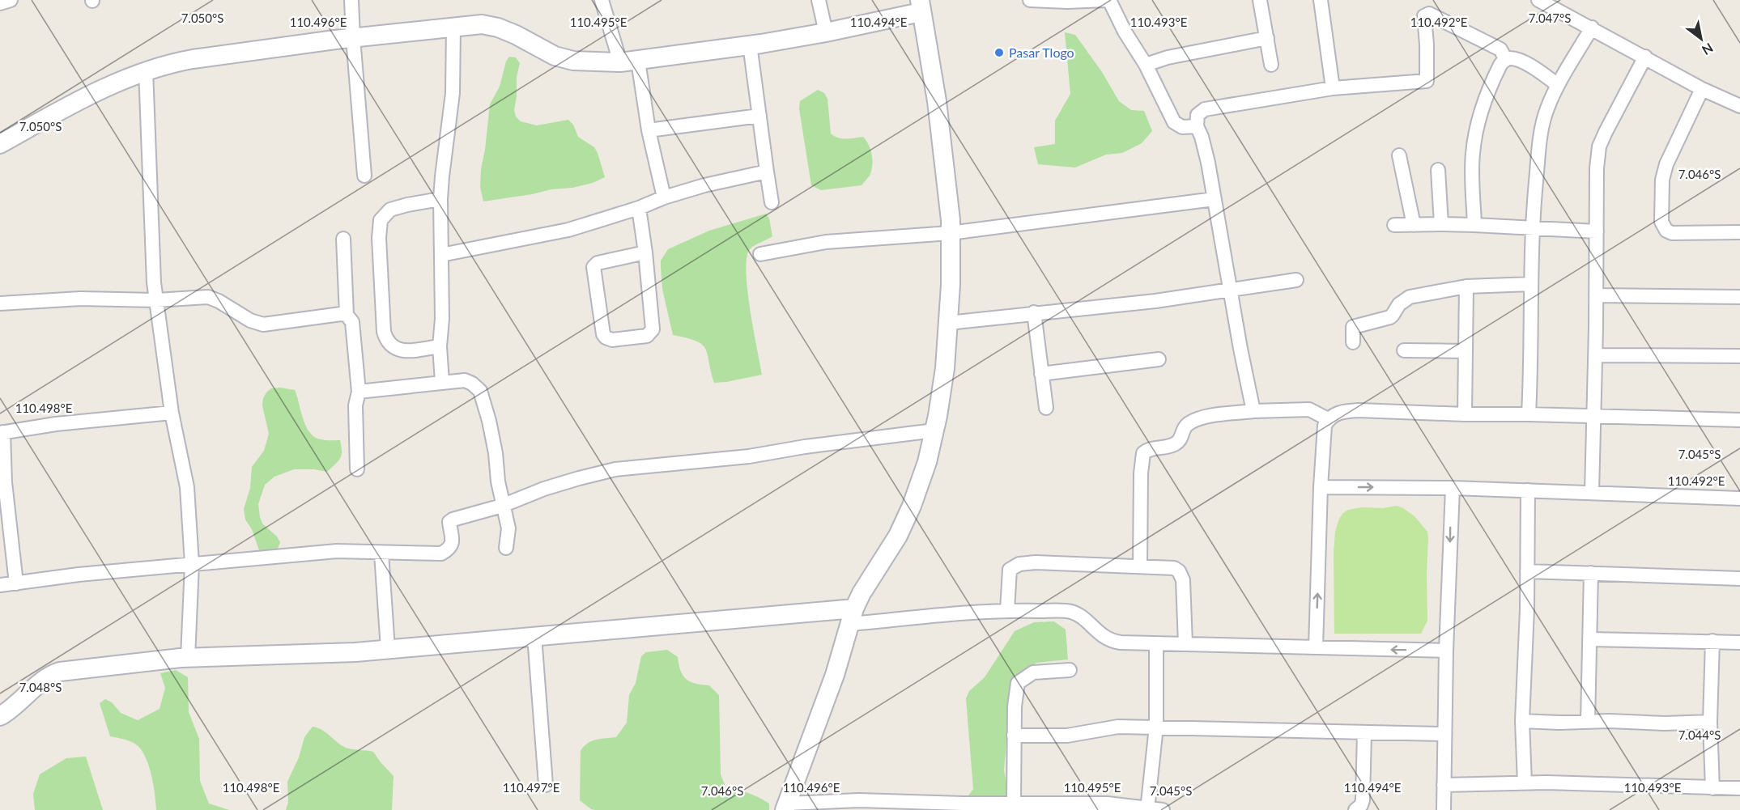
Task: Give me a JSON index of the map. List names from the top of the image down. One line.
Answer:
{"places":["Pasar Tlogo"],"north":"bottom right","coordinates":["7.050°S","7.047°S","110.496°E","110.495°E","110.494°E","110.493°E","110.492°E","7.046°S","110.498°E","7.045°S","7.048°S","7.044°S","110.497°E"]}
